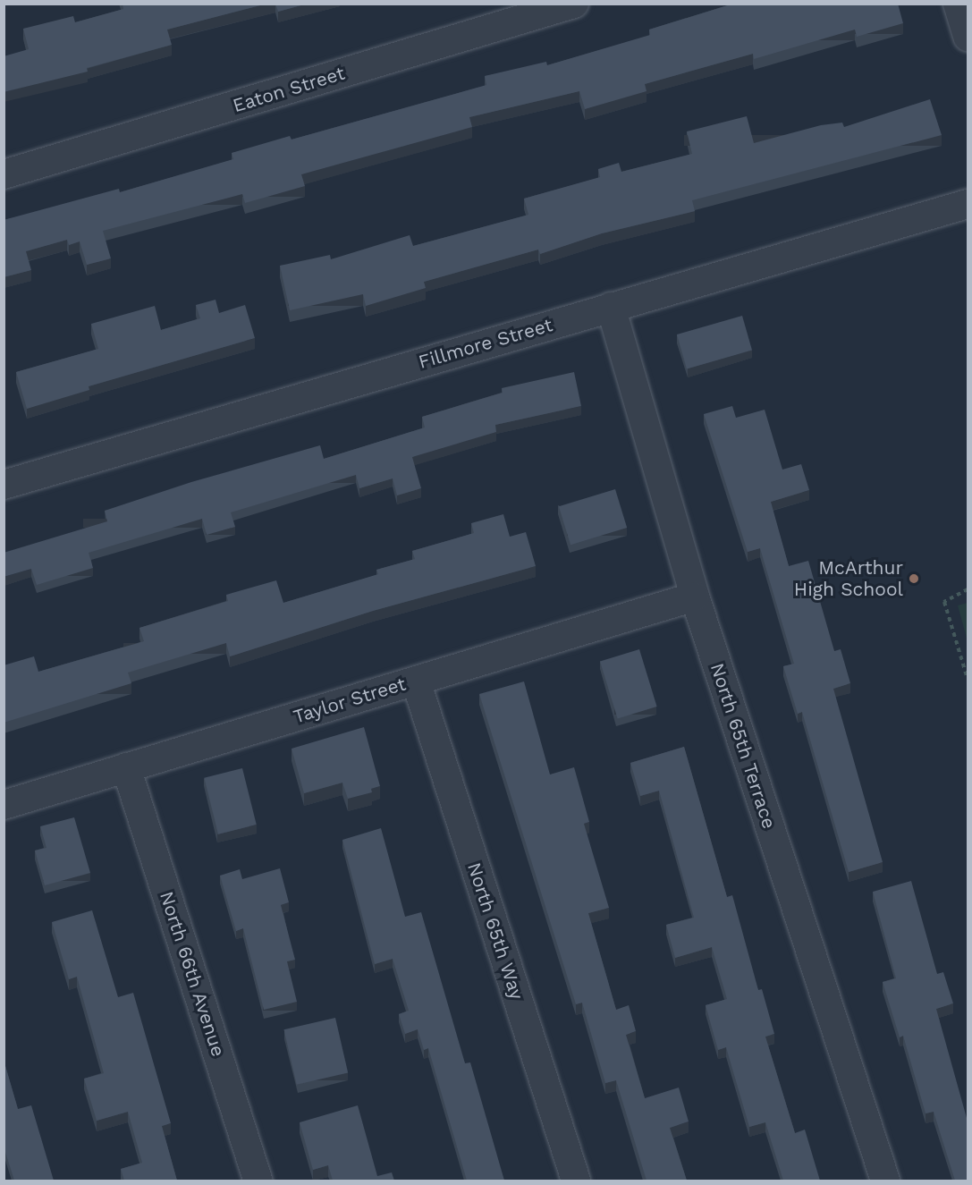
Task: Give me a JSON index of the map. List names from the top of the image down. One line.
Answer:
{"streets":{"street":["Eaton Street","Fillmore Street","Taylor Street","North 65th Terrace","North 65th Way","North 66th Avenue"]},"crossings":[["Fillmore Street","North 65th Terrace"],["Taylor Street","North 65th Terrace"],["Taylor Street","North 65th Way"],["Taylor Street","North 66th Avenue"]],"places":["McArthur High School"]}
